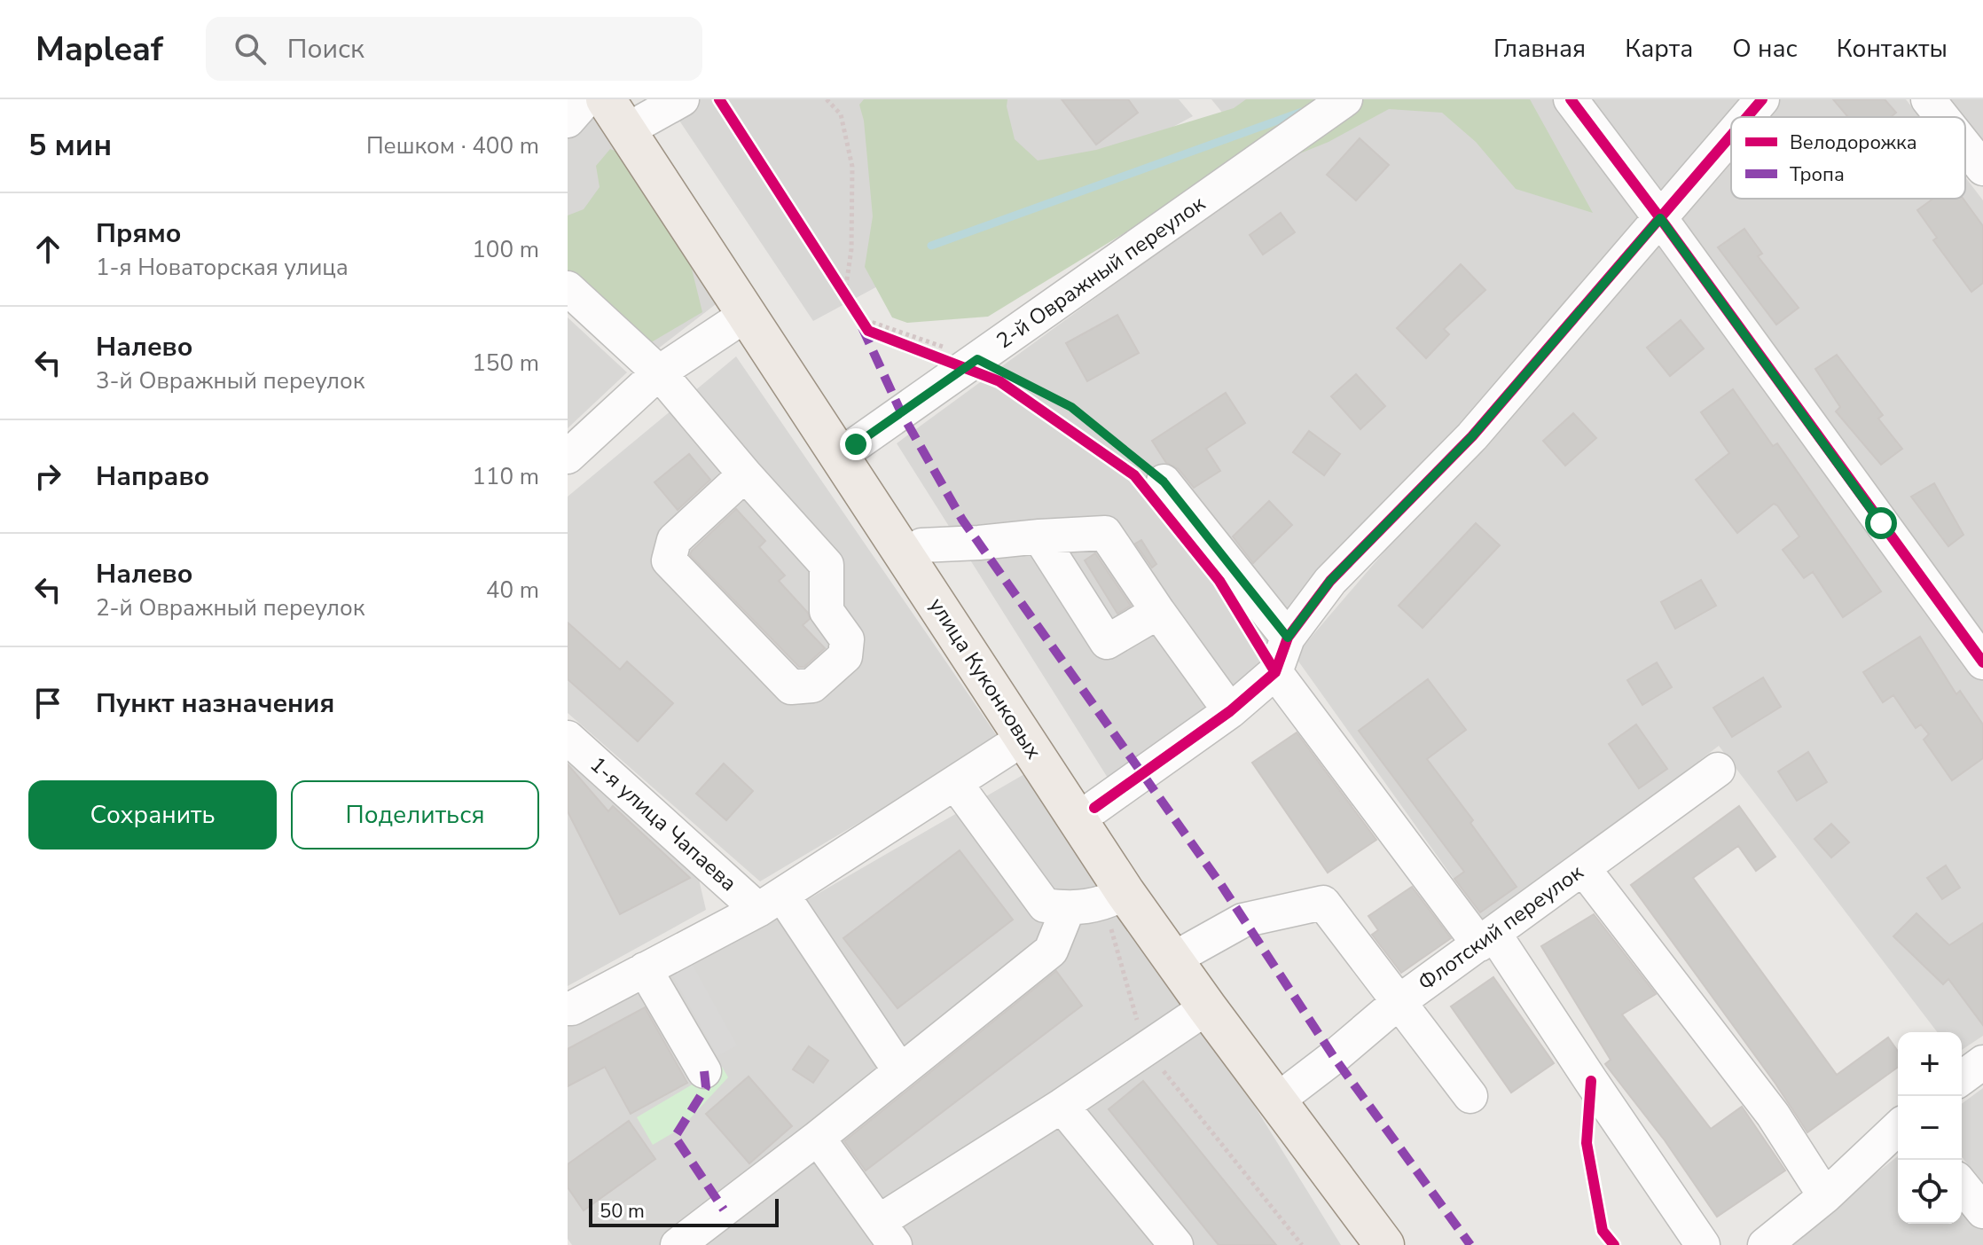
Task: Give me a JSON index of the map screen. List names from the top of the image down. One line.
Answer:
{"streets":{"main road":["улица Куконковых"],"street":["2-й Овражный переулок","1-я улица Чапаева","Флотский переулок"]},"crossings":[["2-й Овражный переулок","улица Куконковых"],["улица Куконковых","Флотский переулок"]],"legend":["Велодорожка","Тропа"],"scale_bar":"50 m","page":{"header":"Mapleaf","search":"Поиск","nav":["Главная","Карта","О нас","Контакты"],"heading":["5 мин","Пешком · 400 m"],"list":[["Прямо","1-я Новаторская улица","100 m"],["Налево","3-й Овражный переулок","150 m"],["Направо","110 m"],["Налево","2-й Овражный переулок","40 m"],"Пункт назначения"],"buttons":["Сохранить","Поделиться"],"map_buttons":["+","−"],"scale":"50 m"}}
